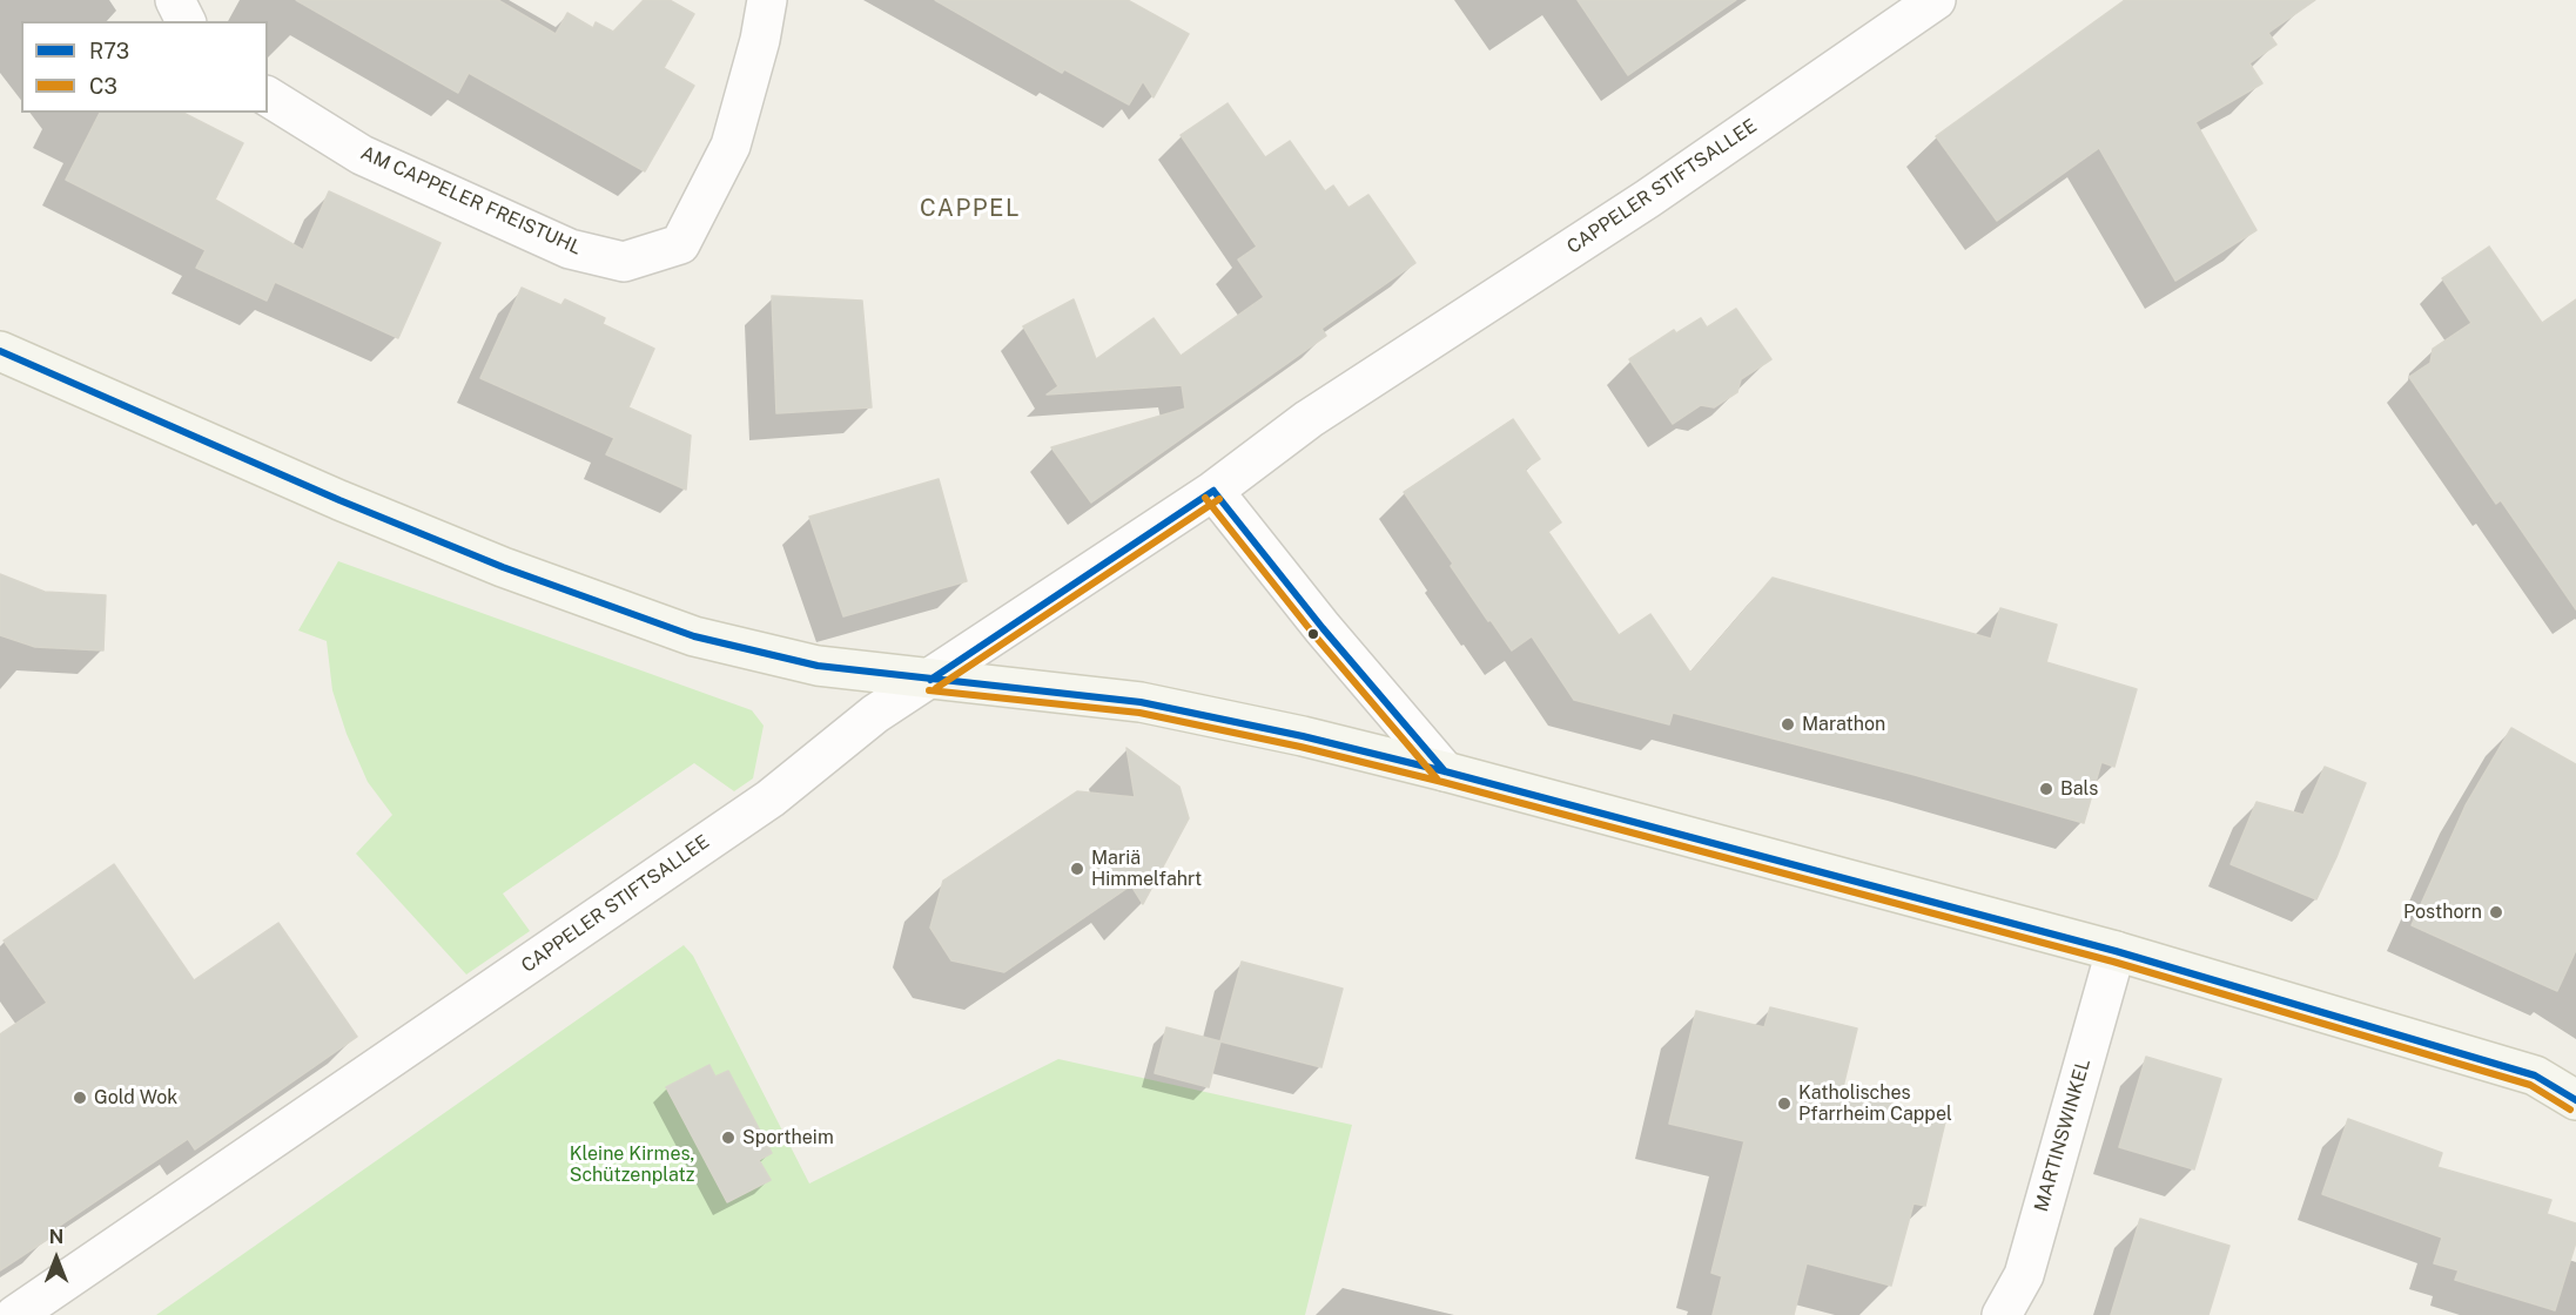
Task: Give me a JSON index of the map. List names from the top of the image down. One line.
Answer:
{"streets":{"street":["CAPPELER STIFTSALLEE","AM CAPPELER FREISTUHL","MARTINSWINKEL"]},"districts":["CAPPEL"],"parks":["Kleine Kirmes, Schützenplatz"],"places":["Marathon","Bals","Mariä Himmelfahrt","Posthorn","Gold Wok","Katholisches Pfarrheim Cappel","Sportheim"],"lines":["transit line R73","transit line C3"],"legend":["R73","C3"],"north":"top"}
